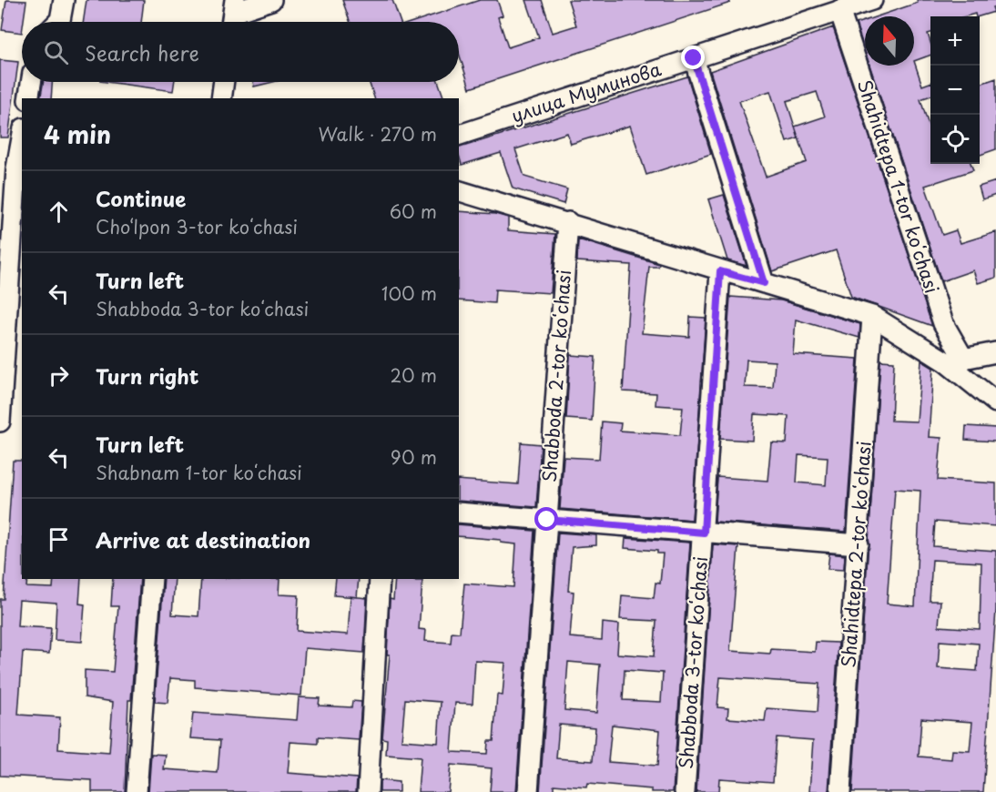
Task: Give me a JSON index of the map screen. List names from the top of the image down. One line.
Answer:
{"streets":{"street":["улица Муминова","Shahidtepa 1-tor koʻchasi","Shabboda 2-tor koʻchasi","Shahidtepa 2-tor koʻchasi","Shabboda 3-tor koʻchasi"]},"crossings":[["улица Муминова","Shahidtepa 1-tor koʻchasi"]],"north":"top","page":{"map_buttons":["+","−"],"search":"Search here","heading":["4 min","Walk · 270 m"],"list":[["Continue","Cho‘lpon 3-tor koʻchasi","60 m"],["Turn left","Shabboda 3-tor koʻchasi","100 m"],["Turn right","20 m"],["Turn left","Shabnam 1-tor koʻchasi","90 m"],"Arrive at destination"]}}
